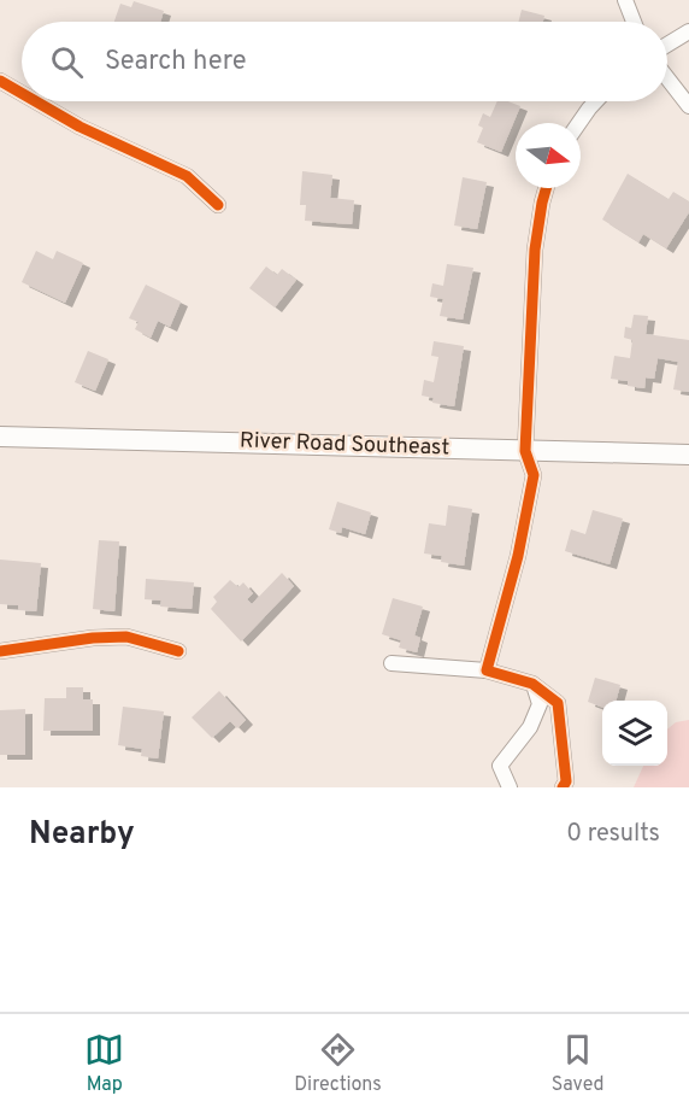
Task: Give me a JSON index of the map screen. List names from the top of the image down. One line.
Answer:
{"streets":{"main road":["River Road Southeast"]},"north":"right","page":{"search":"Search here","heading":["Nearby","0 results"],"nav":["Map","Directions","Saved"]}}
